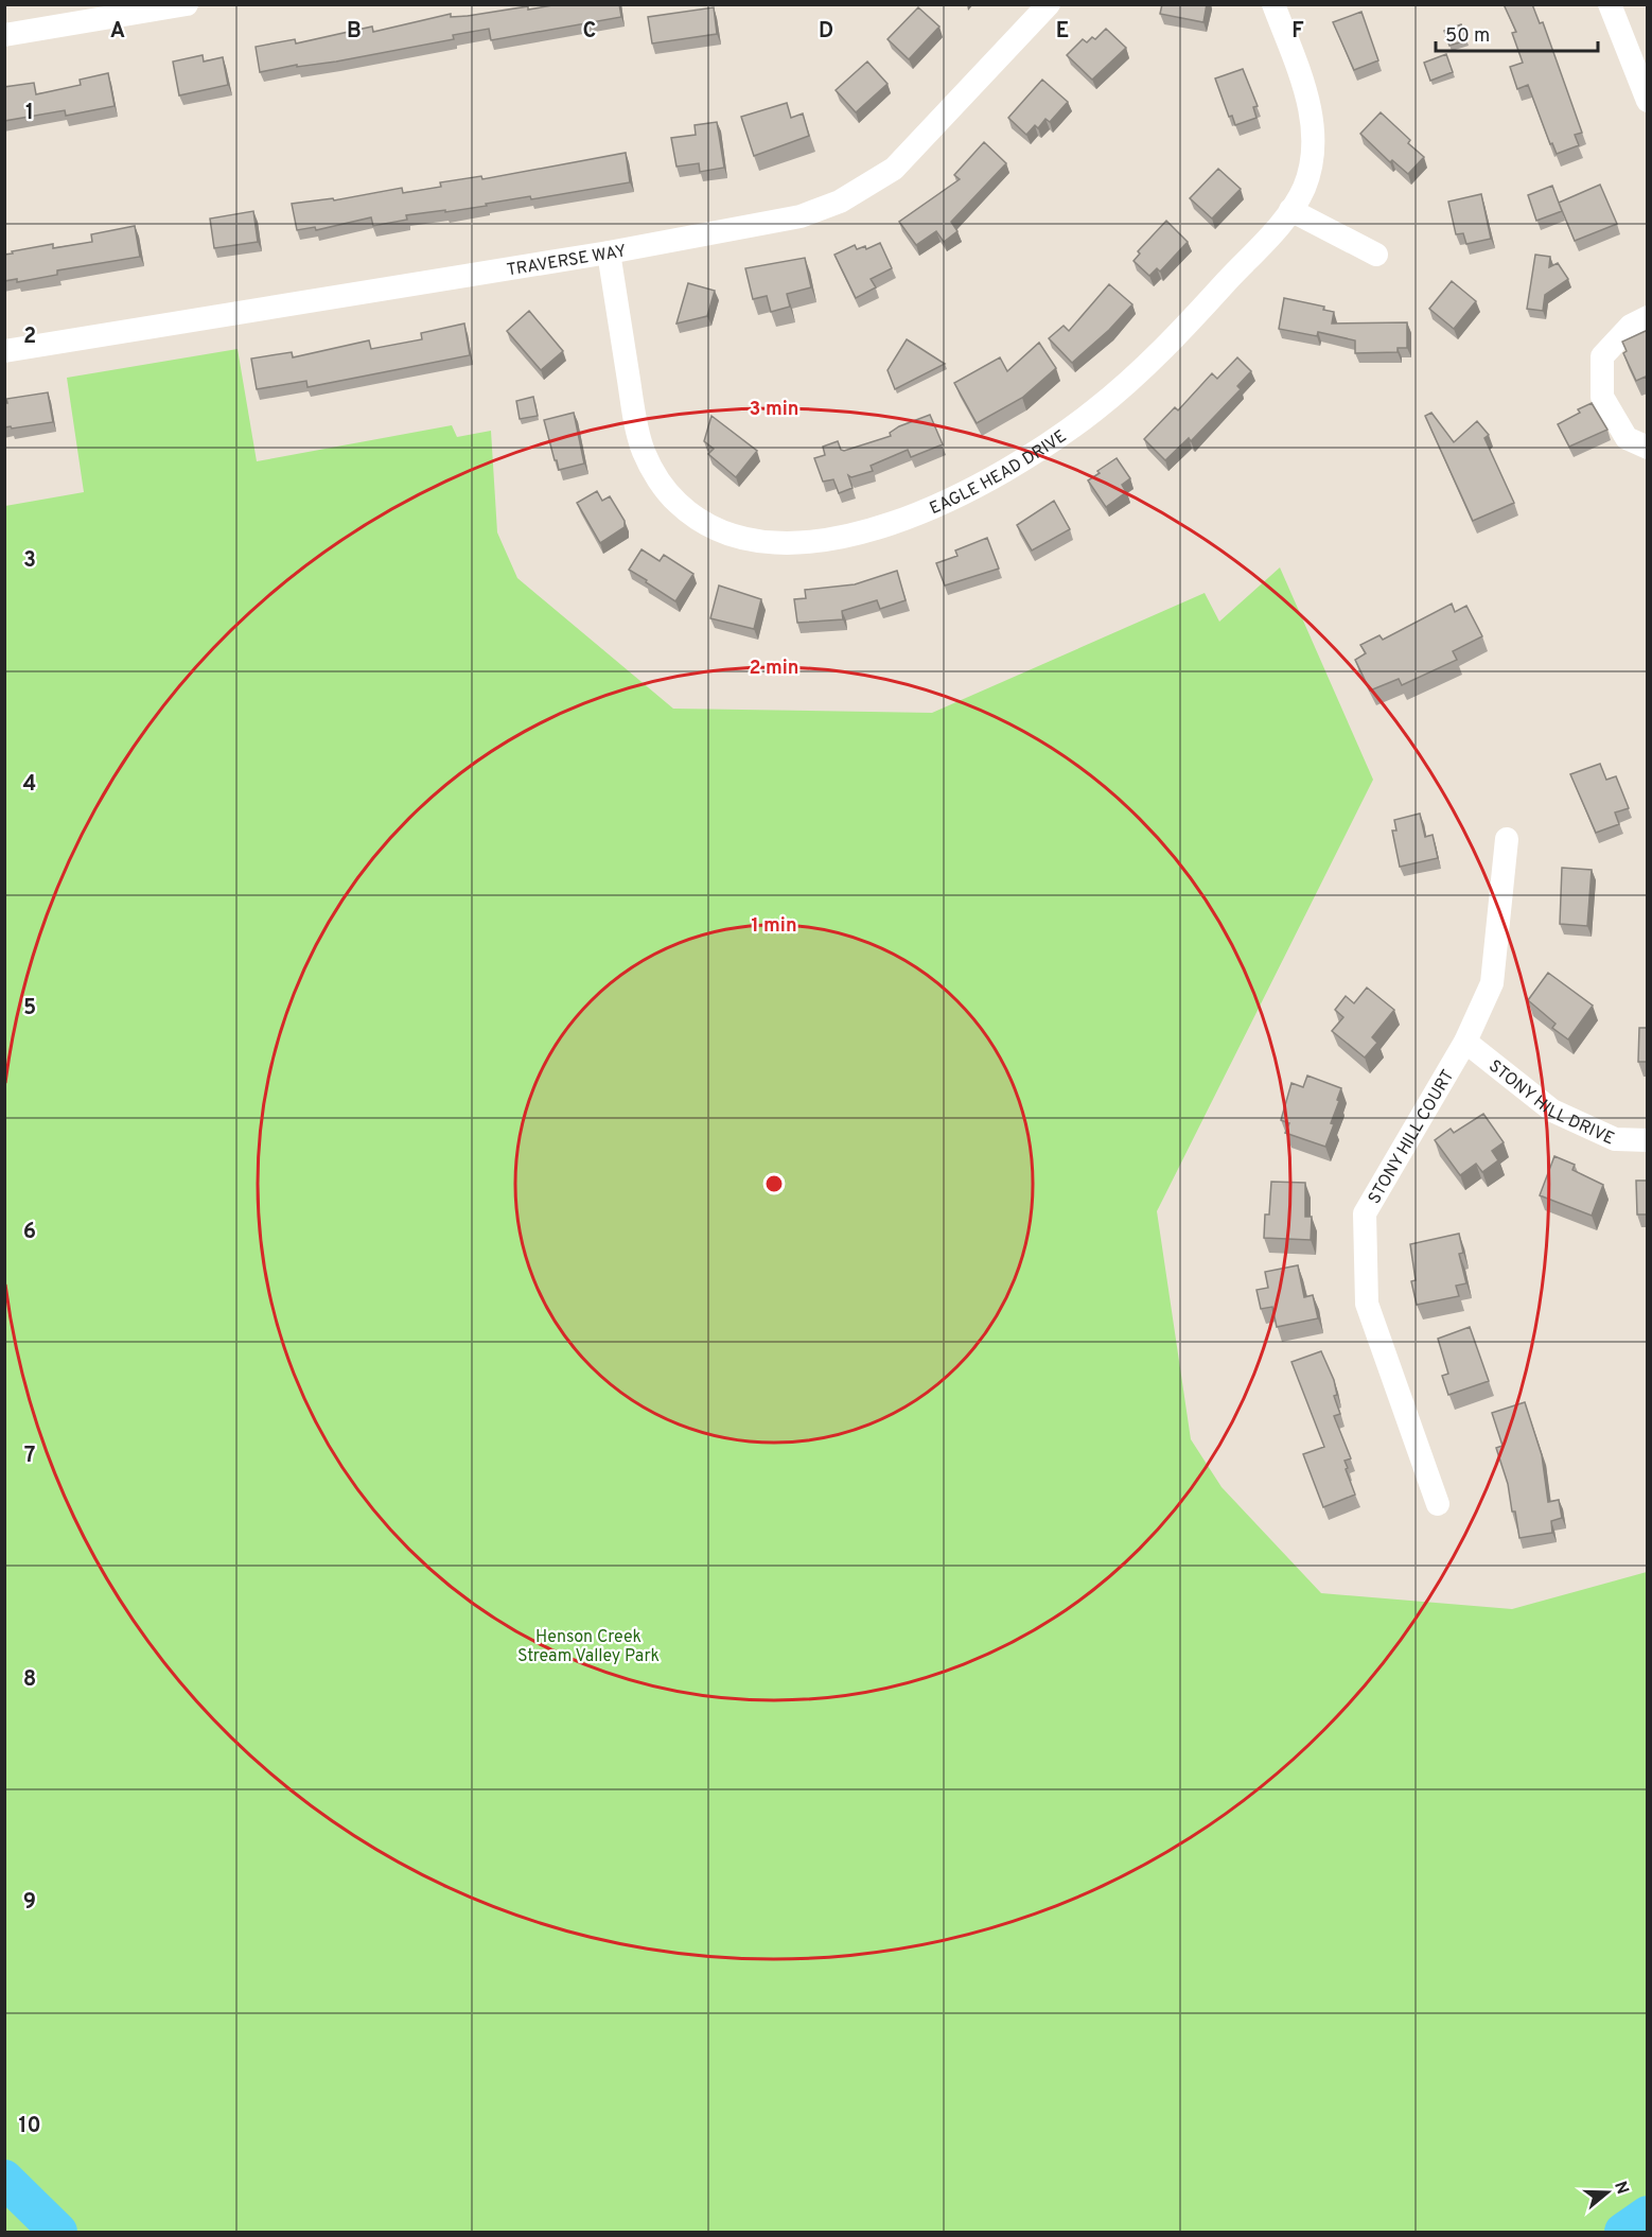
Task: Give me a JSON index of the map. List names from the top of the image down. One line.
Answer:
{"streets":{"street":["TRAVERSE WAY","EAGLE HEAD DRIVE","STONY HILL DRIVE","STONY HILL COURT"]},"crossings":[["TRAVERSE WAY","EAGLE HEAD DRIVE"],["STONY HILL DRIVE","STONY HILL COURT"]],"parks":["Henson Creek Stream Valley Park"],"scale_bar":"50 m","north":"right","grid":{"columns":["A","B","C","D","E","F"],"rows":["1","2","3","4","5","6","7","8","9","10"]},"rings":["3 min","2 min","1 min"]}
